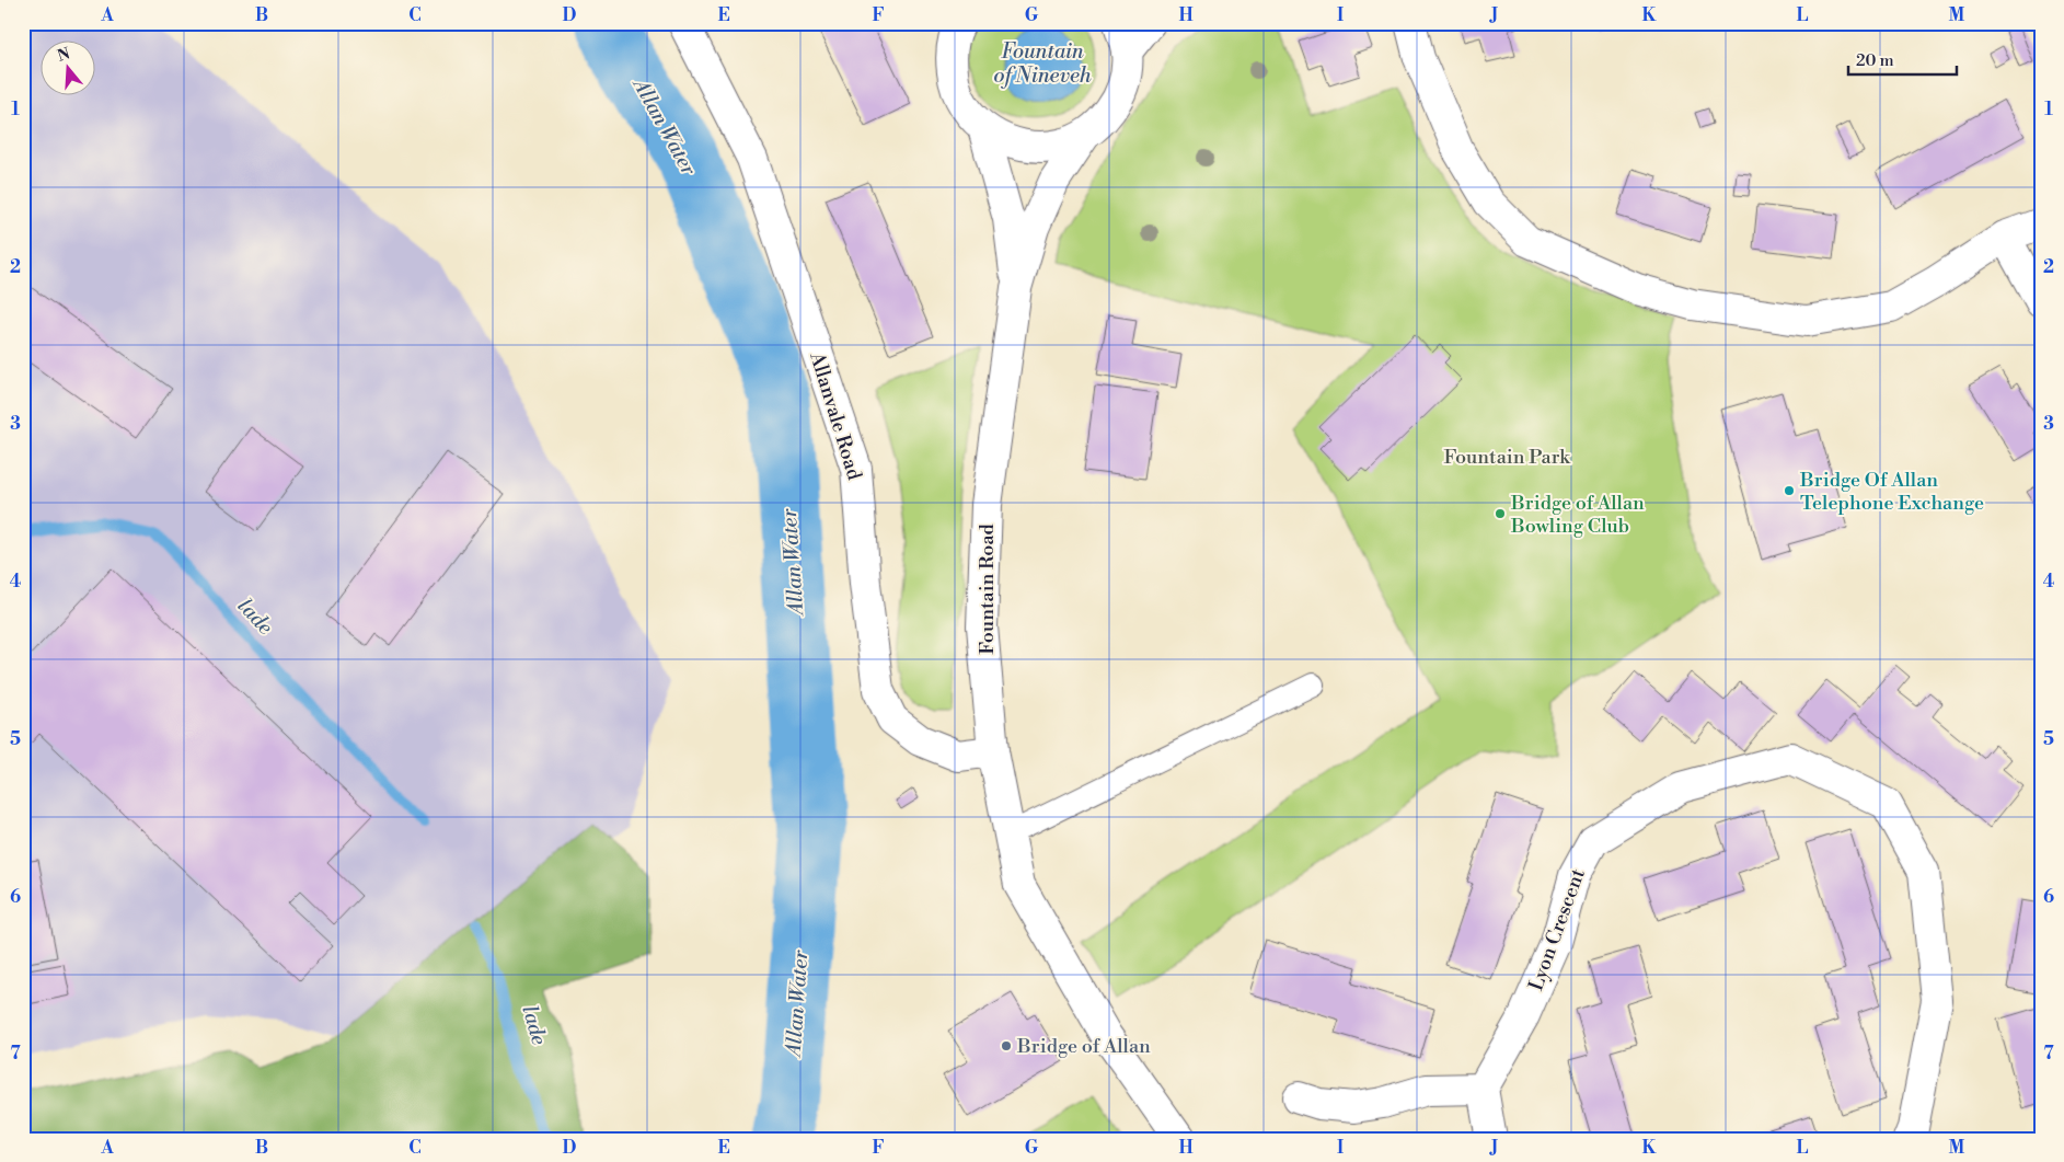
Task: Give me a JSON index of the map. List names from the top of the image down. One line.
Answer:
{"streets":{"street":["Allanvale Road","Fountain Road","Lyon Crescent"]},"crossings":[["Allanvale Road","Fountain Road"]],"water":["Fountain of Nineveh","Allan Water","lade"],"parks":["Fountain Park"],"places":["Bridge Of Allan Telephone Exchange","Bridge of Allan Bowling Club","Bridge of Allan"],"scale_bar":"20 m","north":"top","grid":{"columns":["A","B","C","D","E","F","G","H","I","J","K","L","M"],"rows":["1","2","3","4","5","6","7"]}}
